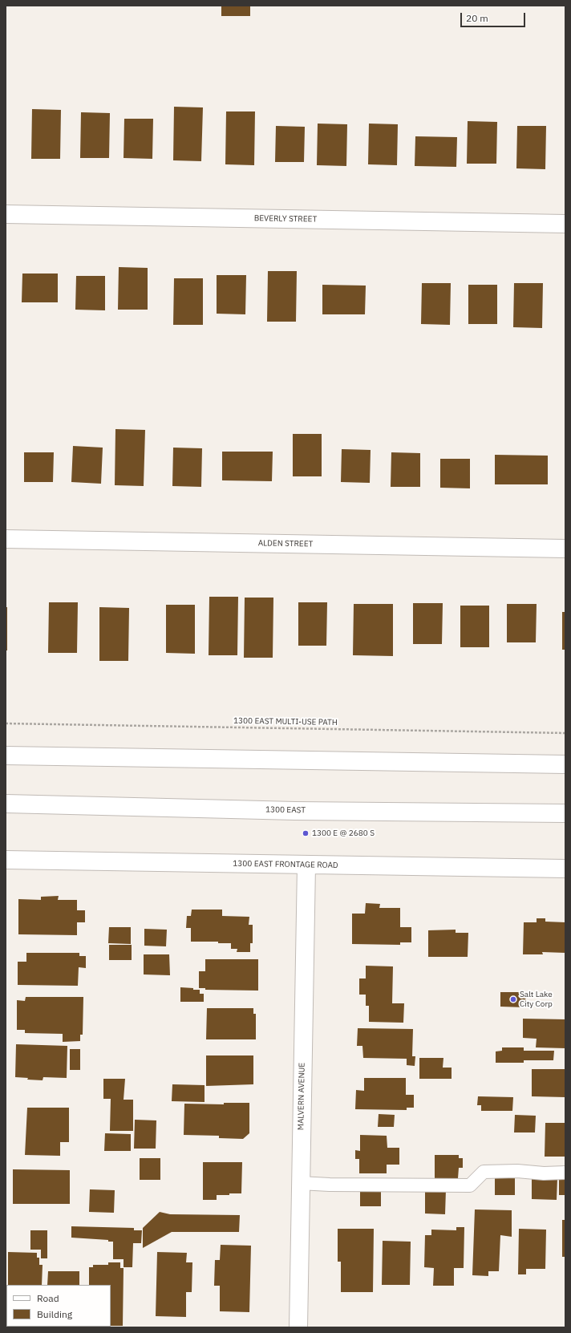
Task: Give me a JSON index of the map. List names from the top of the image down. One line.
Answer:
{"streets":{"street":["BEVERLY STREET","ALDEN STREET","1300 EAST","1300 EAST FRONTAGE ROAD","MALVERN AVENUE"],"path":["1300 EAST MULTI-USE PATH"]},"crossings":[["1300 EAST FRONTAGE ROAD","MALVERN AVENUE"]],"places":["1300 E @ 2680 S","Salt Lake City Corp"],"legend":["Road","Building"],"scale_bar":"20 m"}
